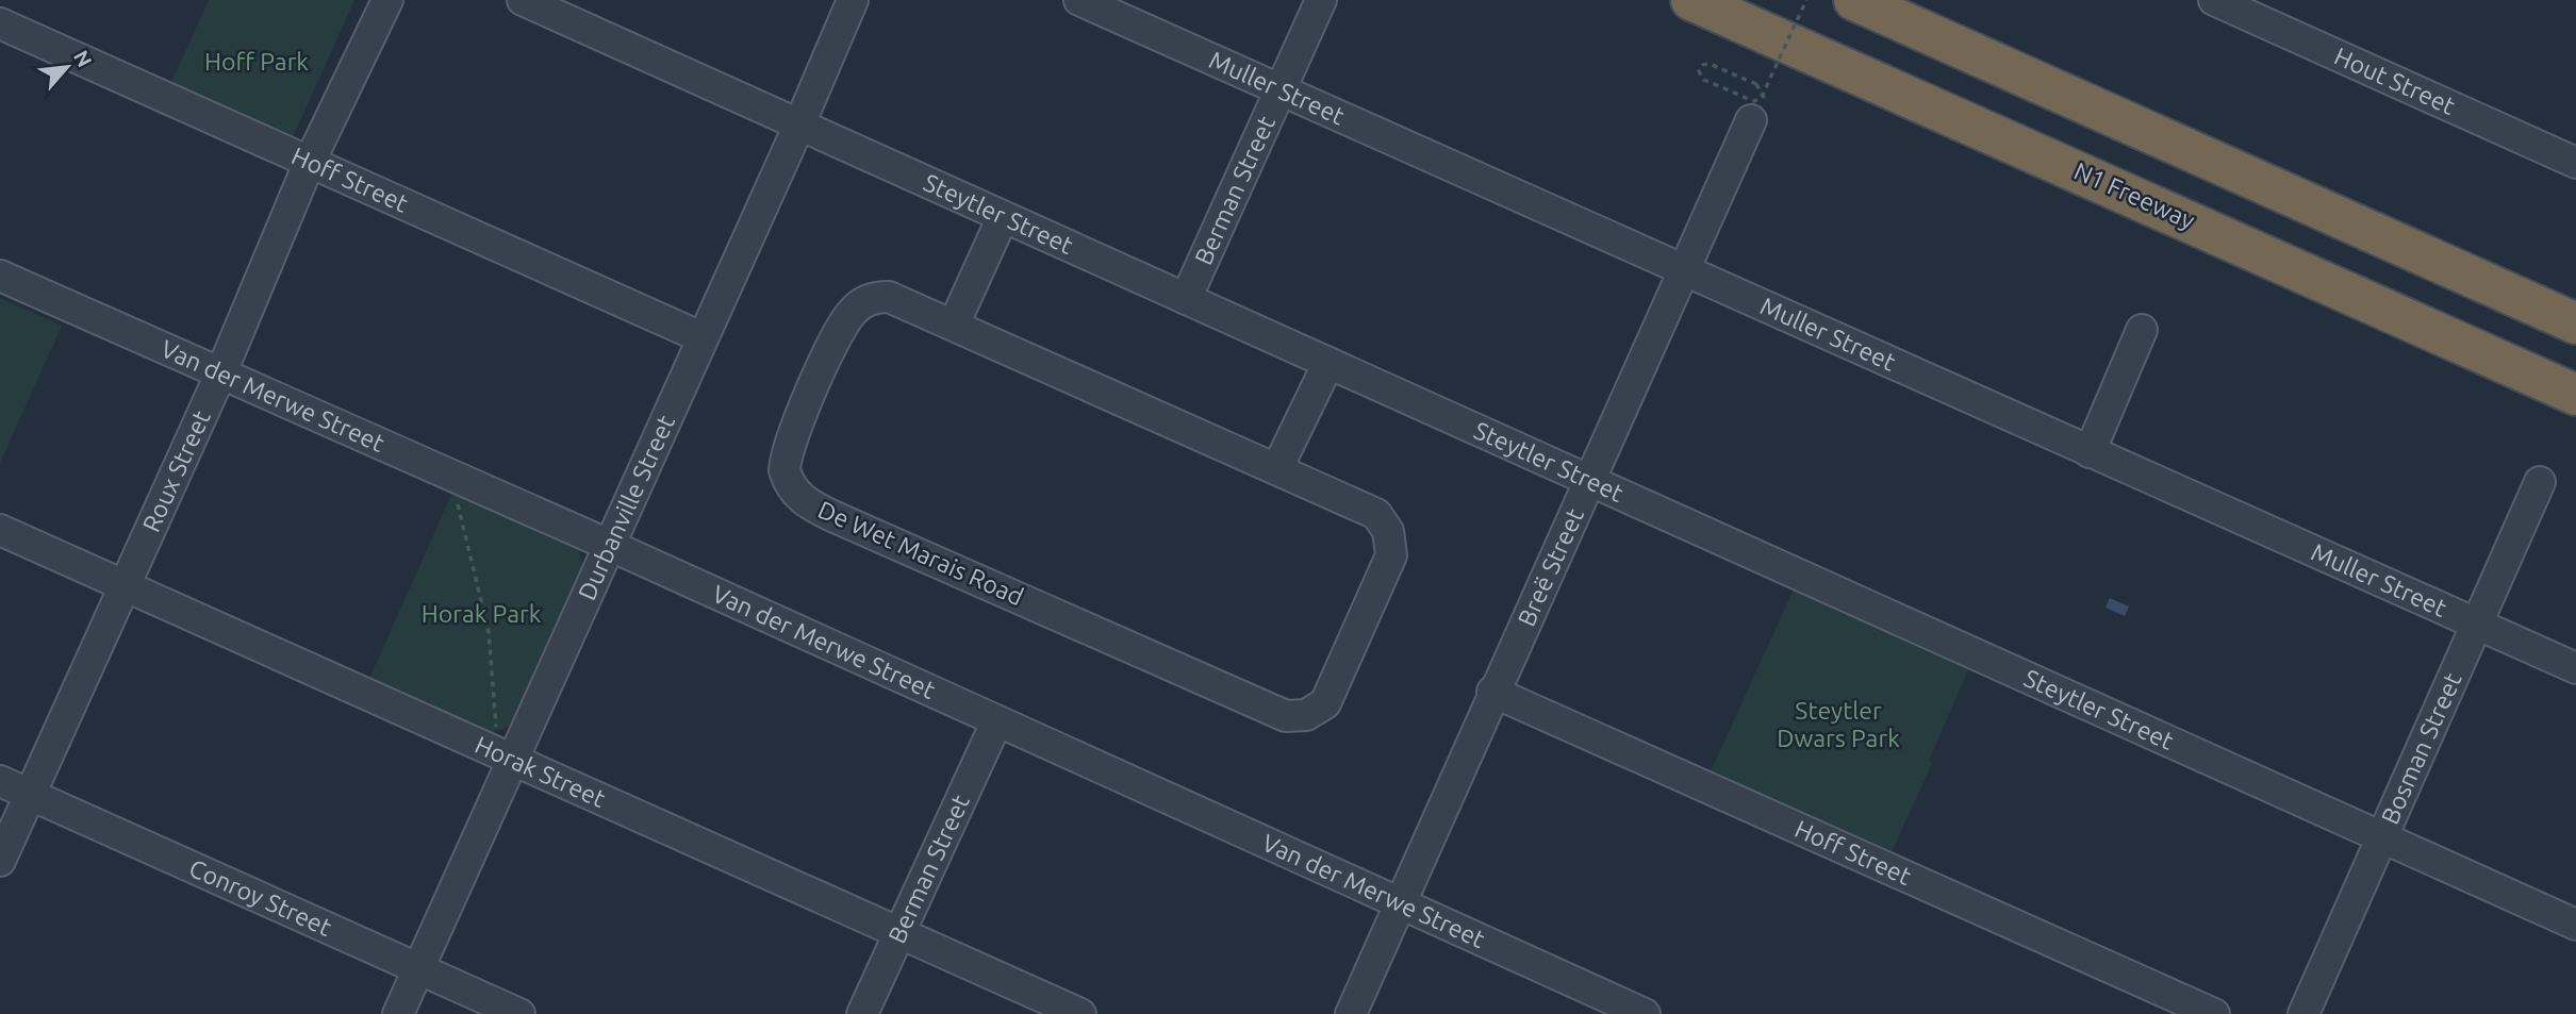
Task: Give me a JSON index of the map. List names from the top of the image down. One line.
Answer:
{"streets":{"highway":["N1 Freeway"],"street":["Hout Street","Muller Street","Hoff Street","Berman Street","Steytler Street","Van der Merwe Street","Roux Street","Durbanville Street","De Wet Marais Road","Breë Street","Bosman Street","Horak Street","Conroy Street"]},"crossings":[["Muller Street","Berman Street"],["Muller Street","Breë Street"],["Muller Street","Bosman Street"],["Hoff Street","Roux Street"],["Hoff Street","Durbanville Street"],["Hoff Street","Breë Street"],["Berman Street","Steytler Street"],["Berman Street","Van der Merwe Street"],["Berman Street","Horak Street"],["Steytler Street","Durbanville Street"],["Steytler Street","Breë Street"],["Steytler Street","Bosman Street"],["Van der Merwe Street","Roux Street"],["Van der Merwe Street","Durbanville Street"],["Van der Merwe Street","Breë Street"],["Roux Street","Horak Street"],["Roux Street","Conroy Street"],["Durbanville Street","Horak Street"],["Durbanville Street","Conroy Street"]],"parks":["Hoff Park","Horak Park","Steytler Dwars Park"],"north":"top right"}
